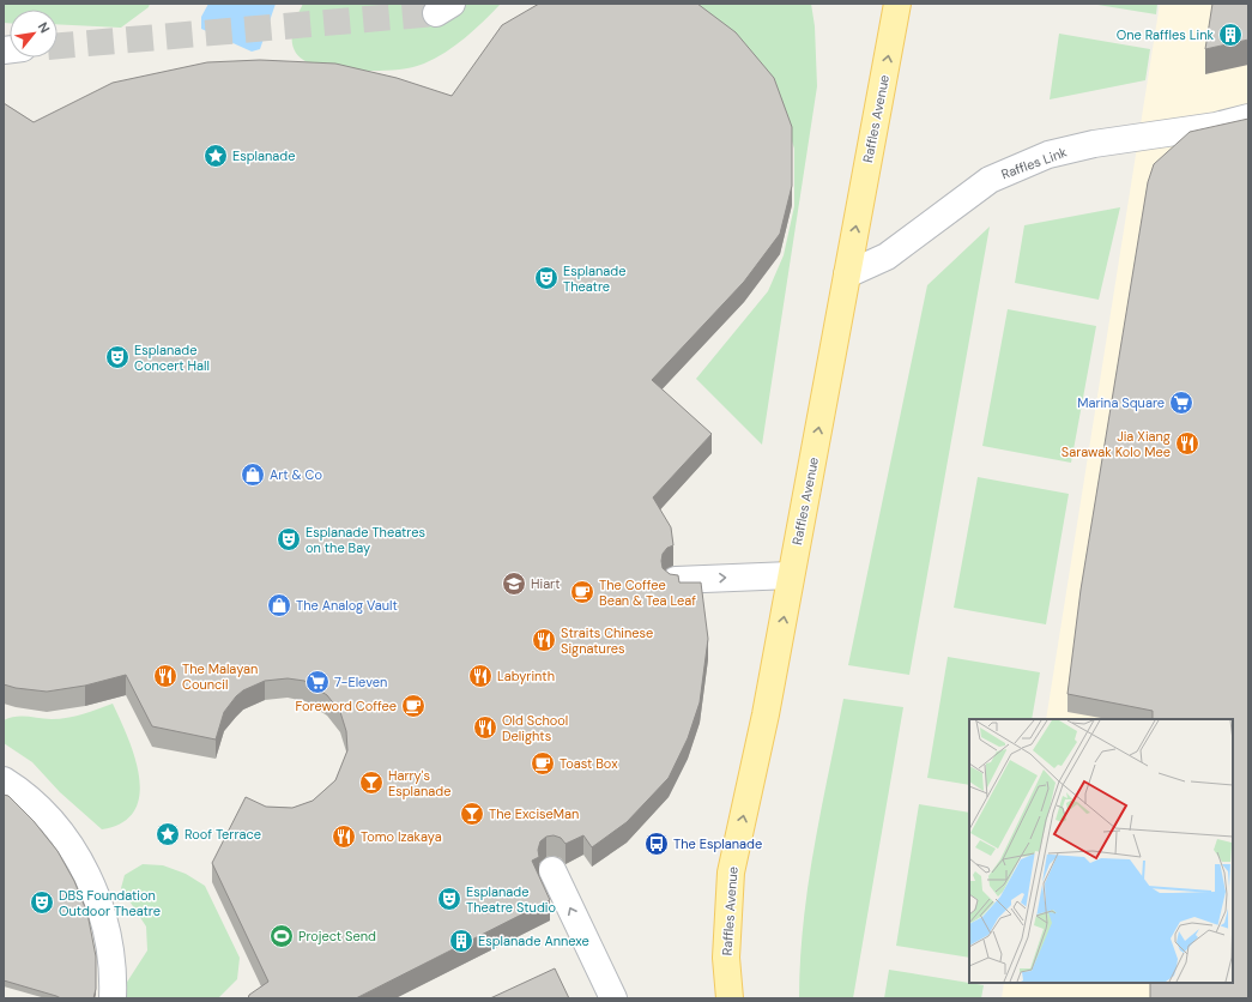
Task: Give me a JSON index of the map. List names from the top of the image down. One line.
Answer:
{"streets":{"main road":["Raffles Avenue"],"street":["Raffles Link"]},"crossings":[["Raffles Avenue","Raffles Link"]],"one_way":["Raffles Avenue"],"places":{"building":["One Raffles Link","Esplanade Annexe"],"place":["Esplanade","Roof Terrace"],"theatre":["Esplanade Theatre","Esplanade Concert Hall","Esplanade Theatres on the Bay","Esplanade Theatre Studio","DBS Foundation Outdoor Theatre"],"supermarket":["Marina Square","7-Eleven"],"restaurant":["Jia Xiang Sarawak Kolo Mee","Straits Chinese Signatures","The Malayan Council","Labyrinth","Old School Delights","Tomo Izakaya"],"shop":["Art & Co","The Analog Vault"],"school or university":["Hiart"],"cafe":["The Coffee Bean & Tea Leaf","Foreword Coffee","Toast Box"],"bar":["Harry's Esplanade","The ExciseMan"],"bus stop":["The Esplanade"],"sports":["Project Send"]},"north":"top right"}
